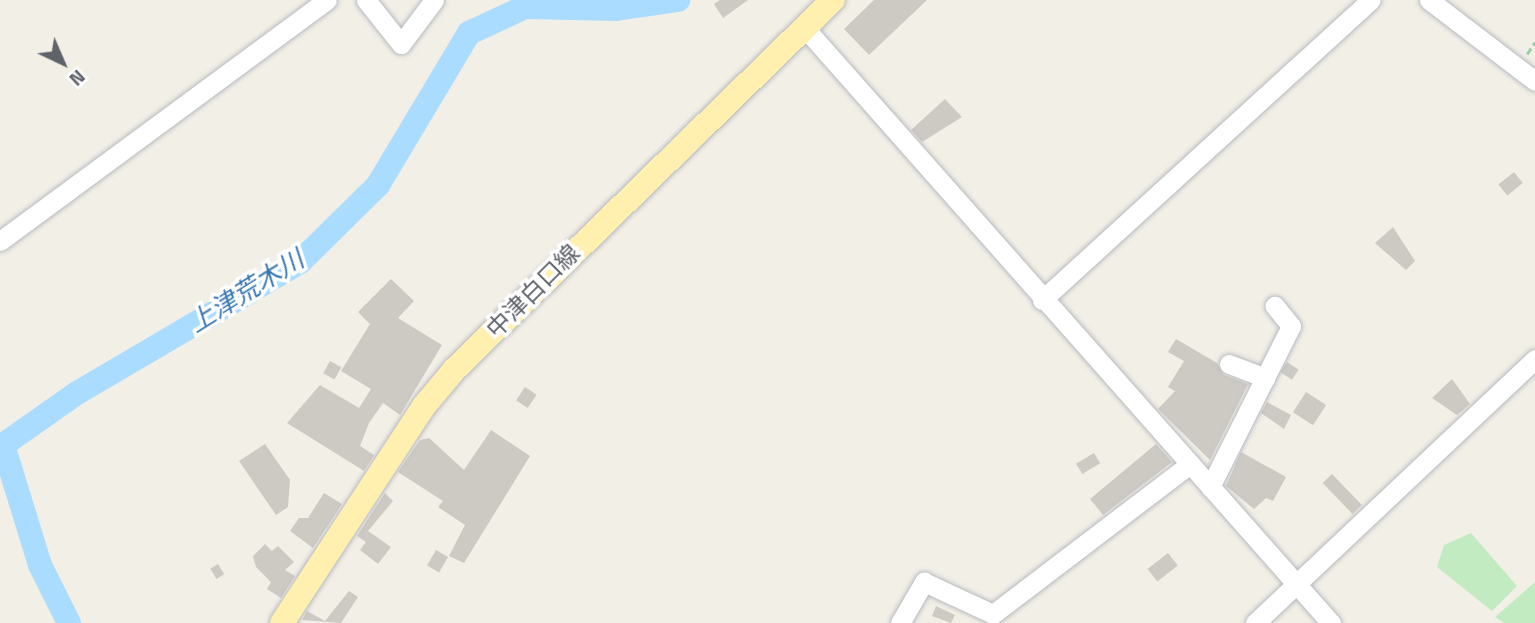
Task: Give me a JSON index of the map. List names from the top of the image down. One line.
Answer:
{"streets":{"main road":["中津白口線"]},"water":["上津荒木川"],"north":"bottom right"}
